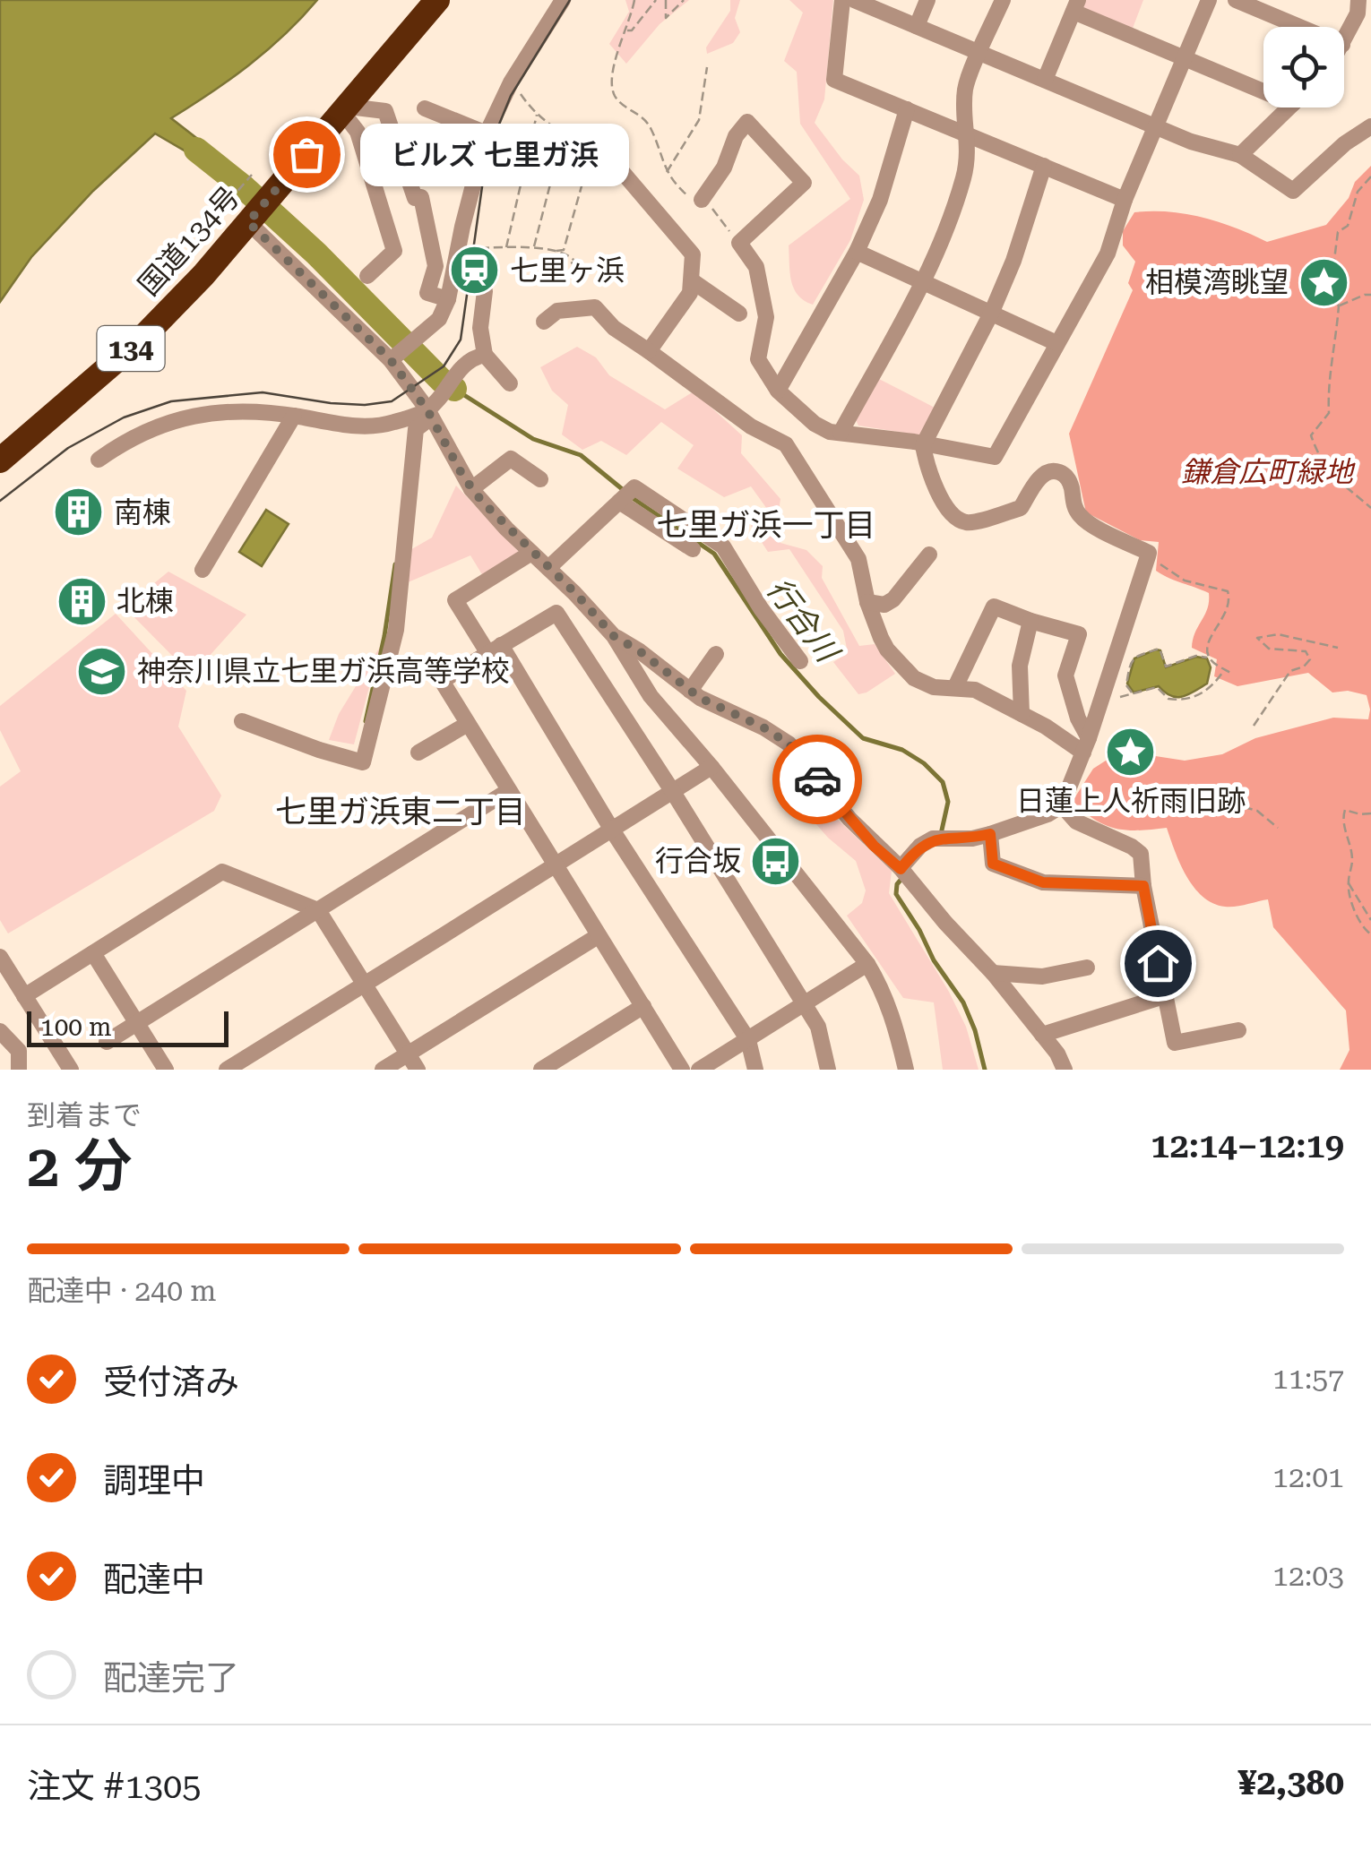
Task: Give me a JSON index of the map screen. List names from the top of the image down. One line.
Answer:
{"streets":{"highway":["国道134号","134"]},"districts":["七里ガ浜一丁目","七里ガ浜東二丁目"],"water":["行合川"],"parks":["鎌倉広町緑地"],"places":{"other":["ビルズ 七里ガ浜"],"station":["七里ヶ浜"],"place":["相模湾眺望","日蓮上人祈雨旧跡"],"building":["南棟","北棟"],"school or university":["神奈川県立七里ガ浜高等学校"],"bus stop":["行合坂"]},"scale_bar":"100 m","page":{"bubble":"ビルズ 七里ガ浜","scale":"100 m","heading":["2 分","到着まで","12:14–12:19"],"panel":["注文 #1305","¥2,380"],"bar":"配達中 · 240 m","list":[["受付済み","11:57"],["調理中","12:01"],["配達中","12:03"],"配達完了"]}}
